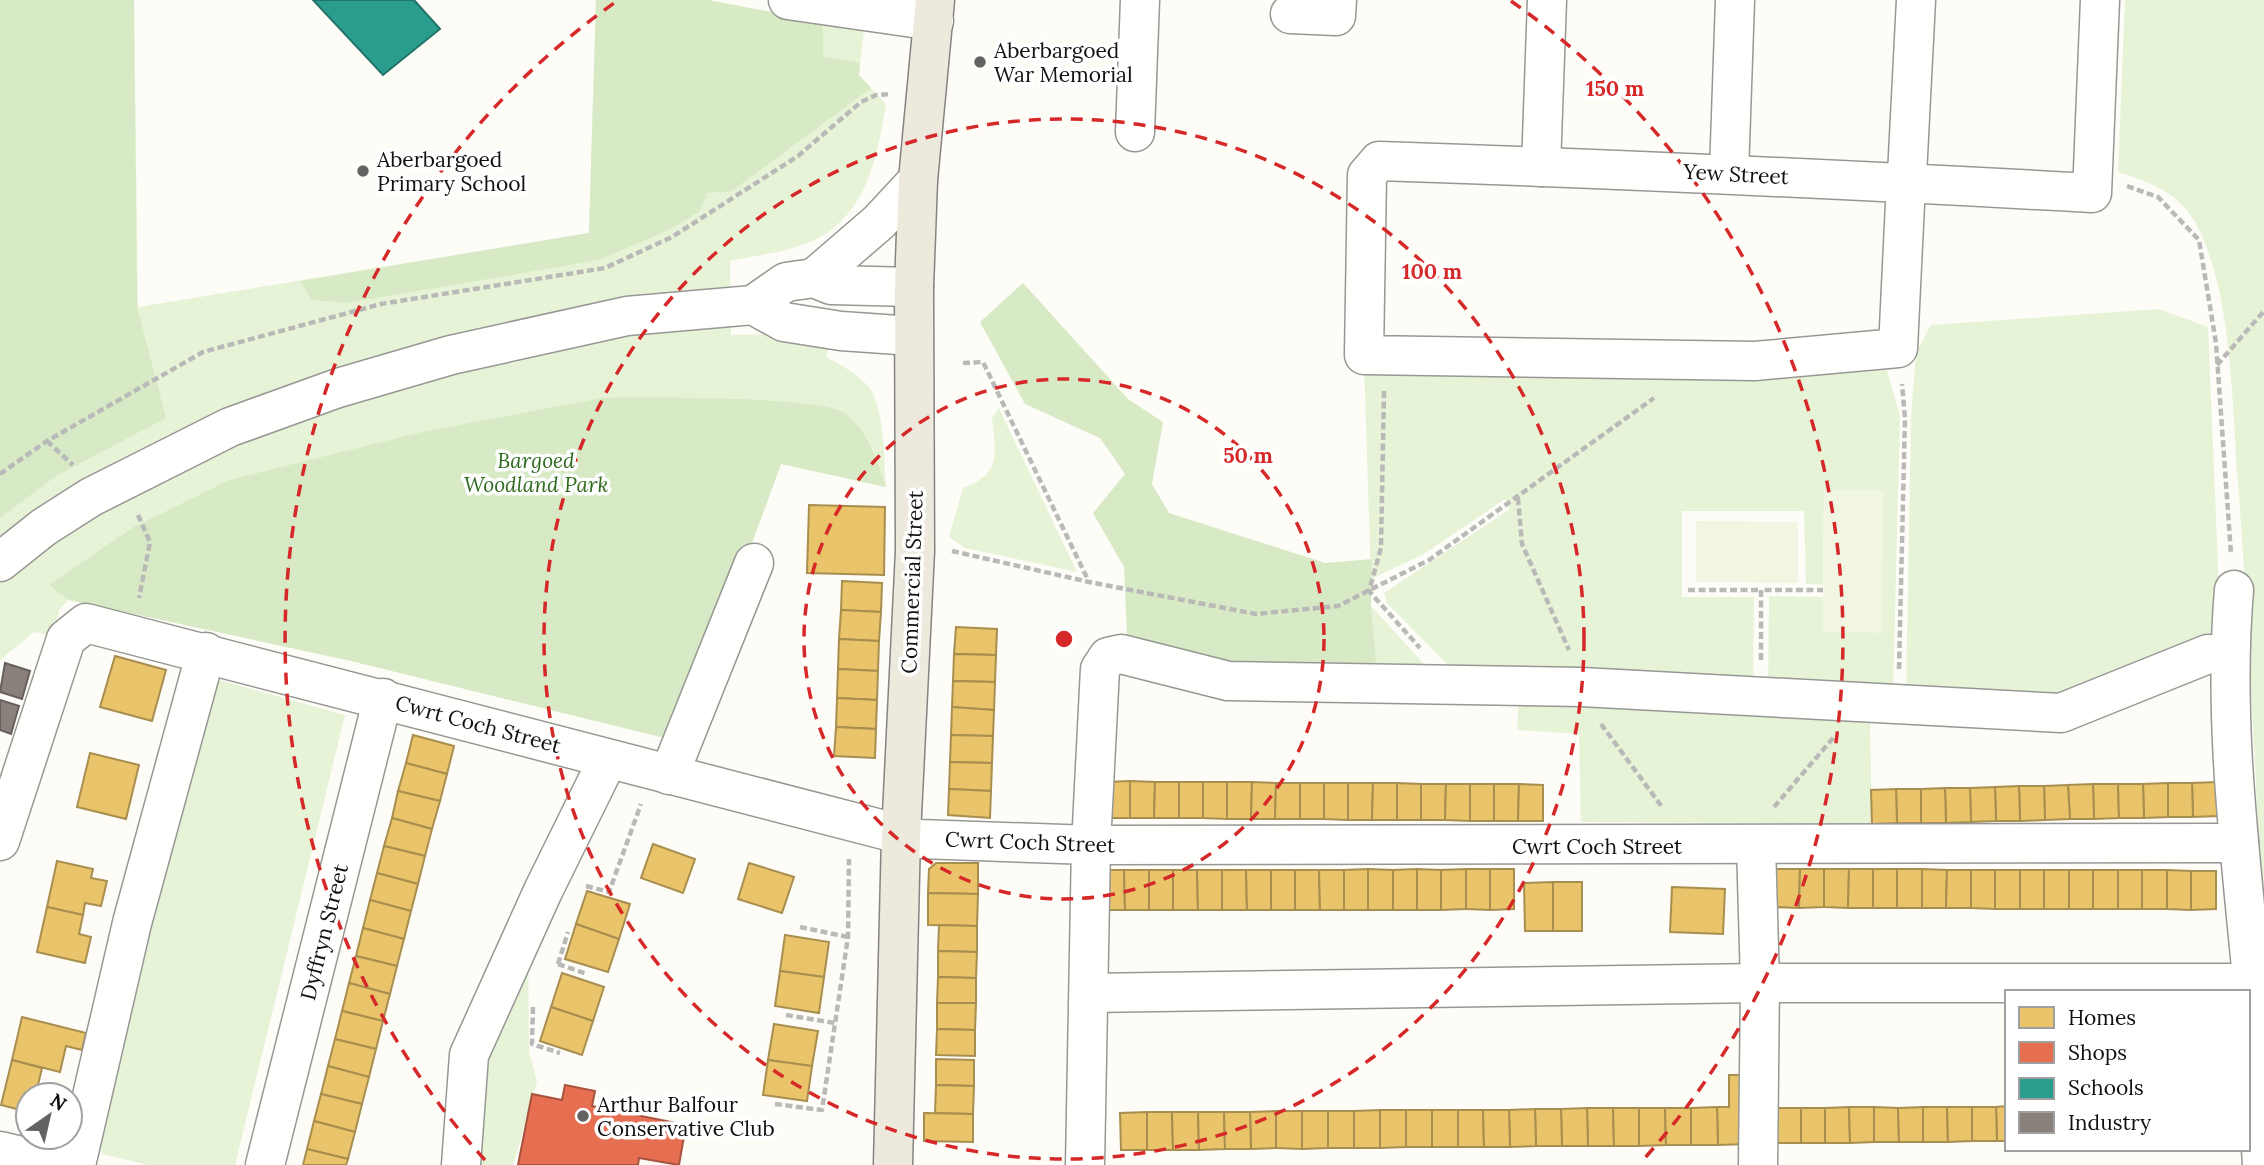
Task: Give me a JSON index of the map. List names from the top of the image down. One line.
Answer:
{"streets":{"main road":["Commercial Street"],"street":["Yew Street","Cwrt Coch Street","Dyffryn Street"]},"crossings":[["Commercial Street","Cwrt Coch Street"],["Cwrt Coch Street","Dyffryn Street"]],"parks":["Bargoed Woodland Park"],"places":["Aberbargoed War Memorial","Aberbargoed Primary School","Arthur Balfour Conservative Club"],"legend":["Homes","Shops","Schools","Industry"],"north":"top right","rings":["150 m","100 m","50 m"]}
